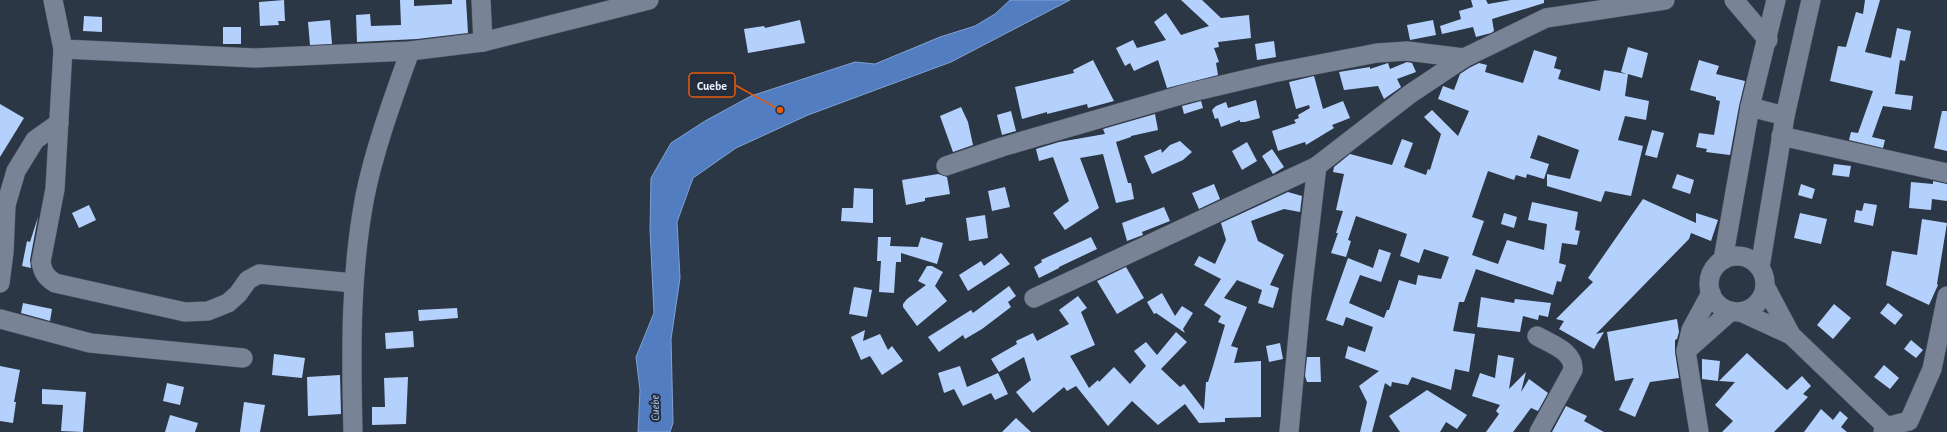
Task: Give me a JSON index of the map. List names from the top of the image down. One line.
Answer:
{"water":["Cuebe"],"places":["Cuebe"]}
